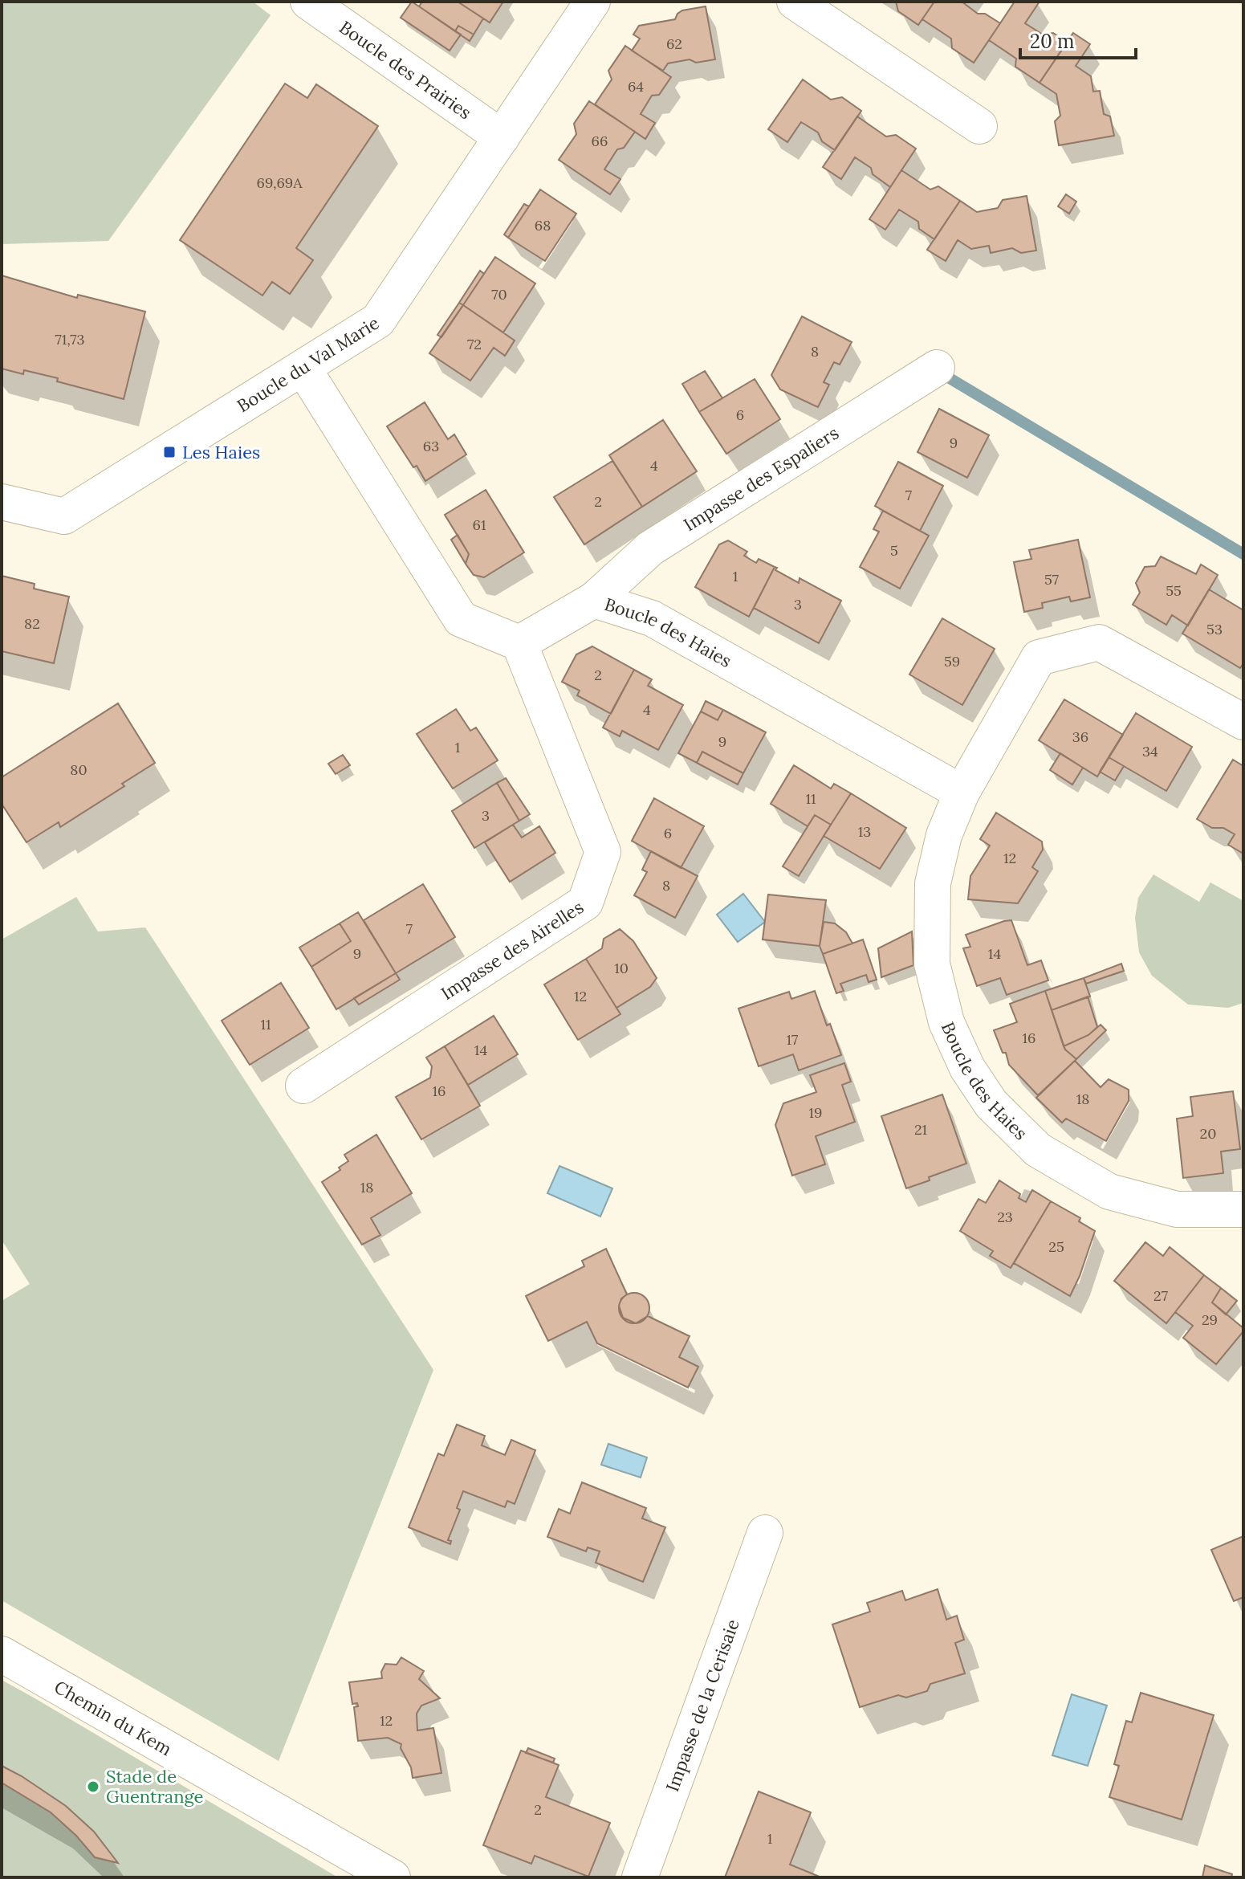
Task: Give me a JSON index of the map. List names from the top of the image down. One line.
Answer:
{"streets":{"street":["Boucle des Prairies","Boucle du Val Marie","Impasse des Espaliers","Boucle des Haies","Impasse des Airelles","Impasse de la Cerisaie","Chemin du Kem"]},"crossings":[["Boucle des Prairies","Boucle du Val Marie"],["Impasse des Espaliers","Boucle des Haies"],["Boucle des Haies","Impasse des Airelles"]],"places":{"transit":["Les Haies"],"other":["Stade de Guentrange"]},"house_numbers":["62","64","66","69,69A","68","70","71,73","72","8","6","9","63","4","7","2","61","5","1","57","55","3","82","53","59","2","4","36","9","1","34","80","11","3","13","6","12","8","7","9","14","10","12","11","16","17","14","16","18","19","21","20","18","23","25","27","29","12","2","1"],"scale_bar":"20 m"}
